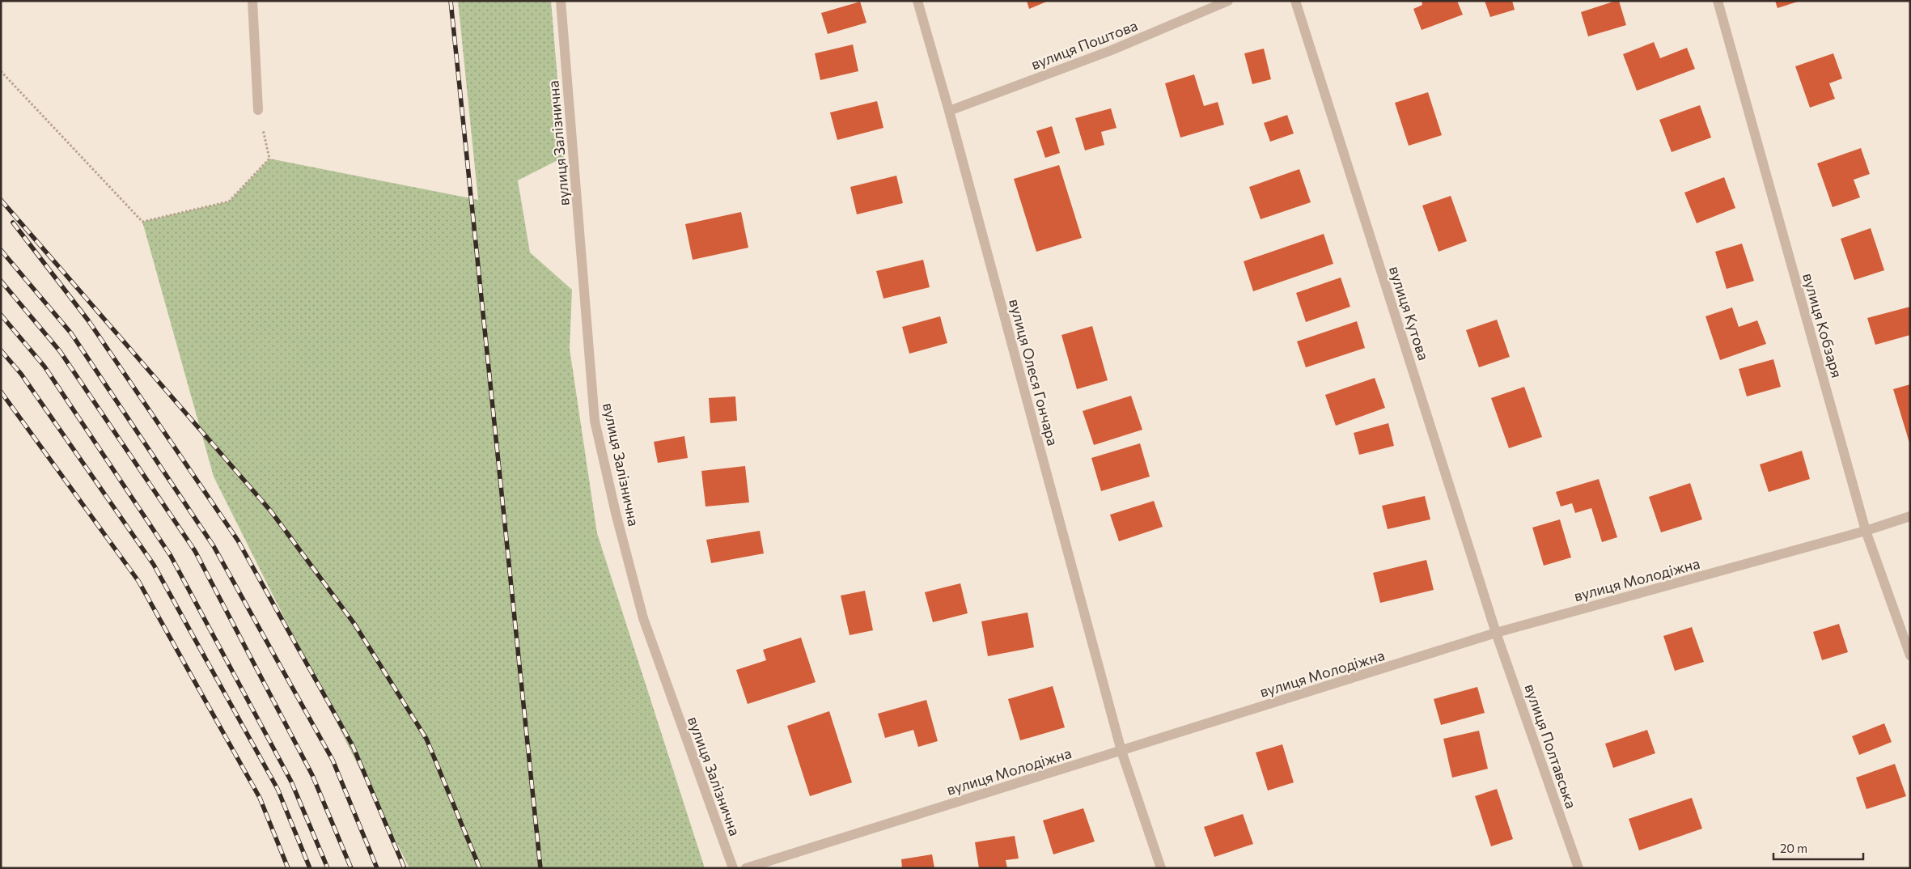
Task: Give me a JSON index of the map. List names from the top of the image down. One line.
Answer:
{"streets":{"street":["вулиця Поштова","вулиця Залізнична","вулиця Кутова","вулиця Кобзаря","вулиця Олеся Гончара","вулиця Молодіжна","вулиця Полтавська"]},"crossings":[["вулиця Поштова","вулиця Олеся Гончара"],["вулиця Кутова","вулиця Молодіжна"],["вулиця Кутова","вулиця Полтавська"],["вулиця Кобзаря","вулиця Молодіжна"],["вулиця Олеся Гончара","вулиця Молодіжна"],["вулиця Молодіжна","вулиця Полтавська"]],"scale_bar":"20 m"}
